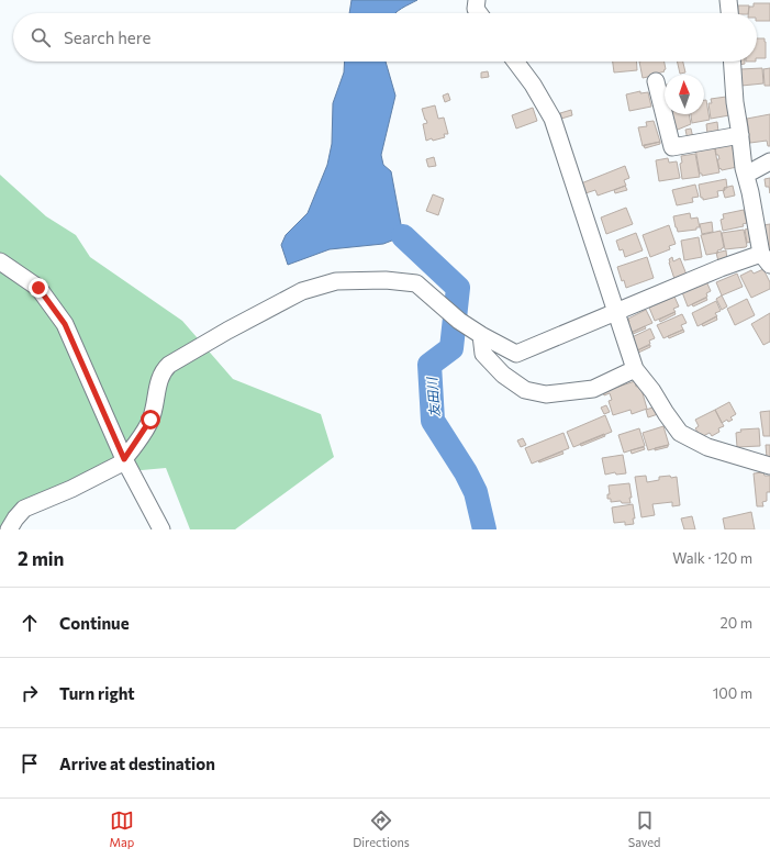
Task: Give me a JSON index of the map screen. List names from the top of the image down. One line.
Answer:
{"water":["友田川"],"north":"top","page":{"search":"Search here","heading":["2 min","Walk · 120 m"],"list":[["Continue","20 m"],["Turn right","100 m"],"Arrive at destination"],"nav":["Map","Directions","Saved"]}}
